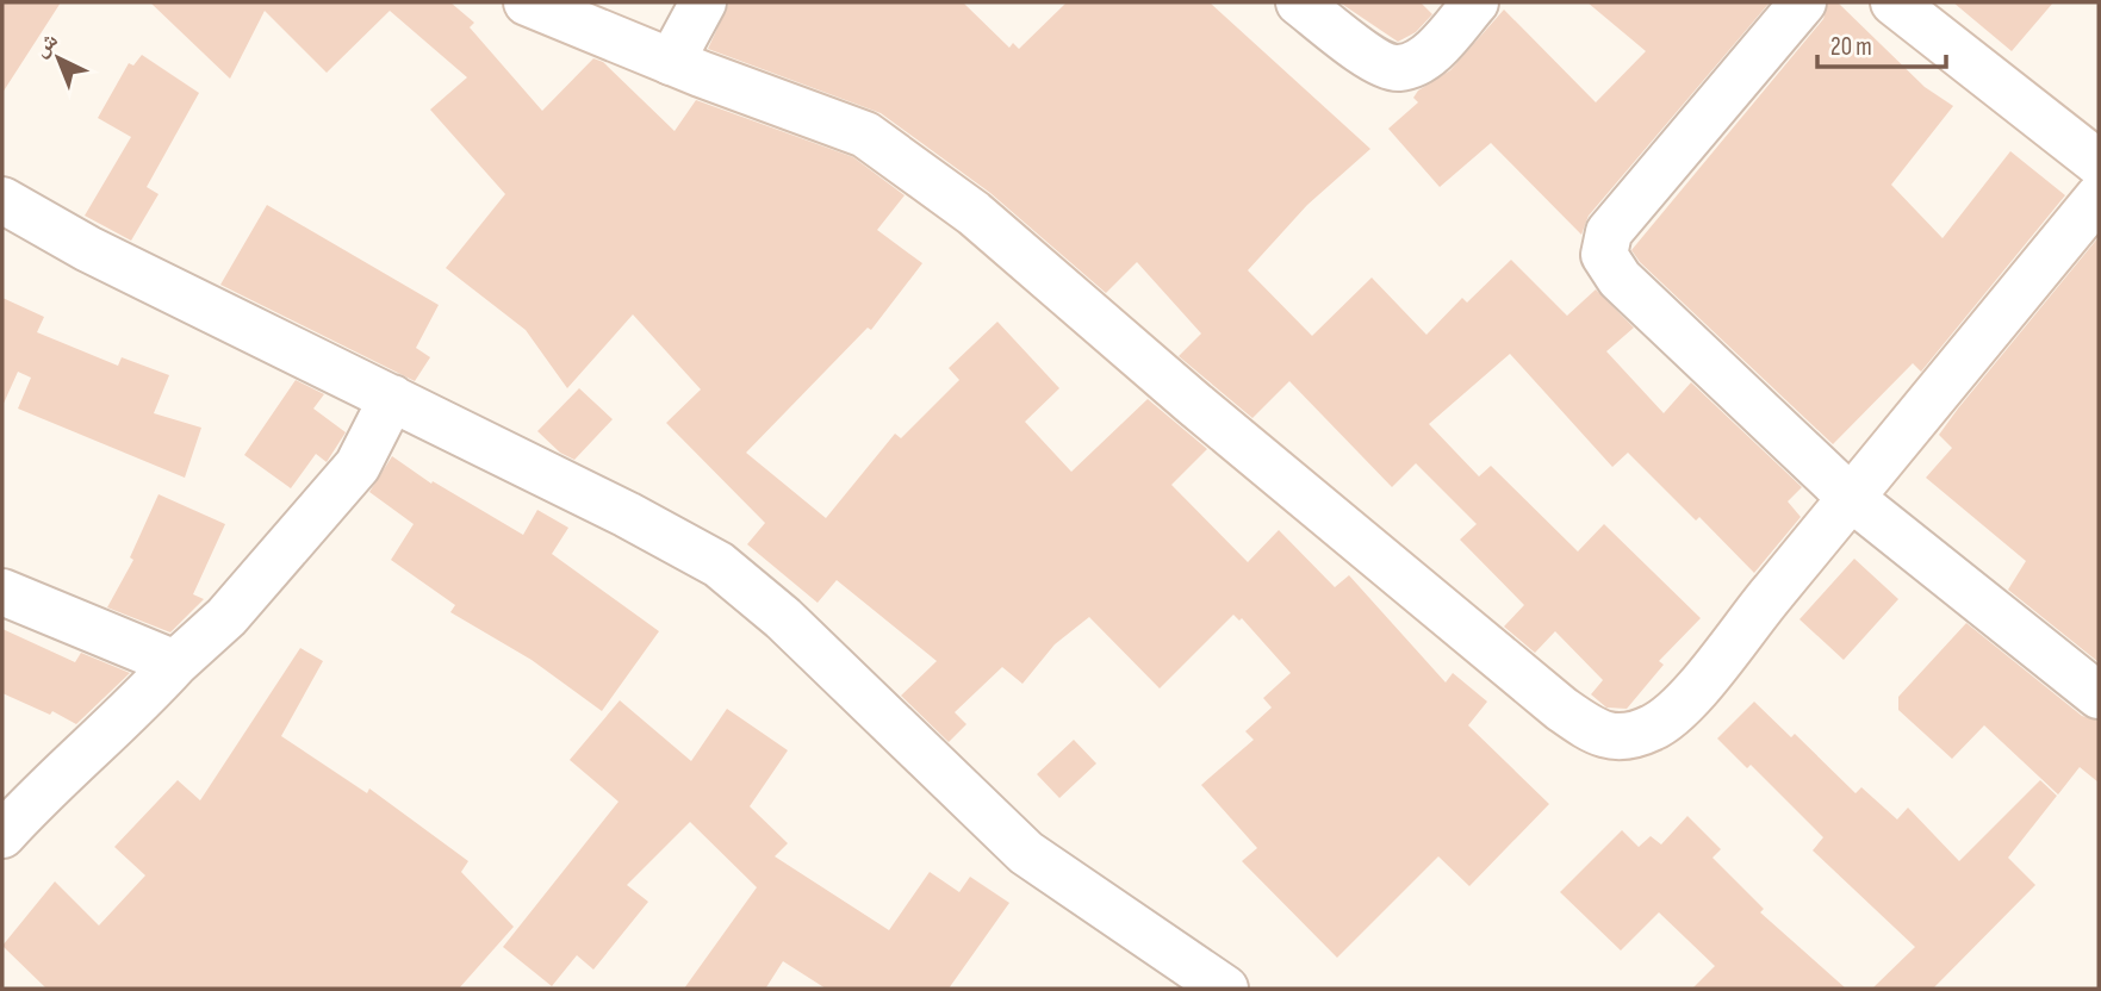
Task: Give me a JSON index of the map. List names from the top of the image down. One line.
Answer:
{"scale_bar":"20 m","north":"top left"}
